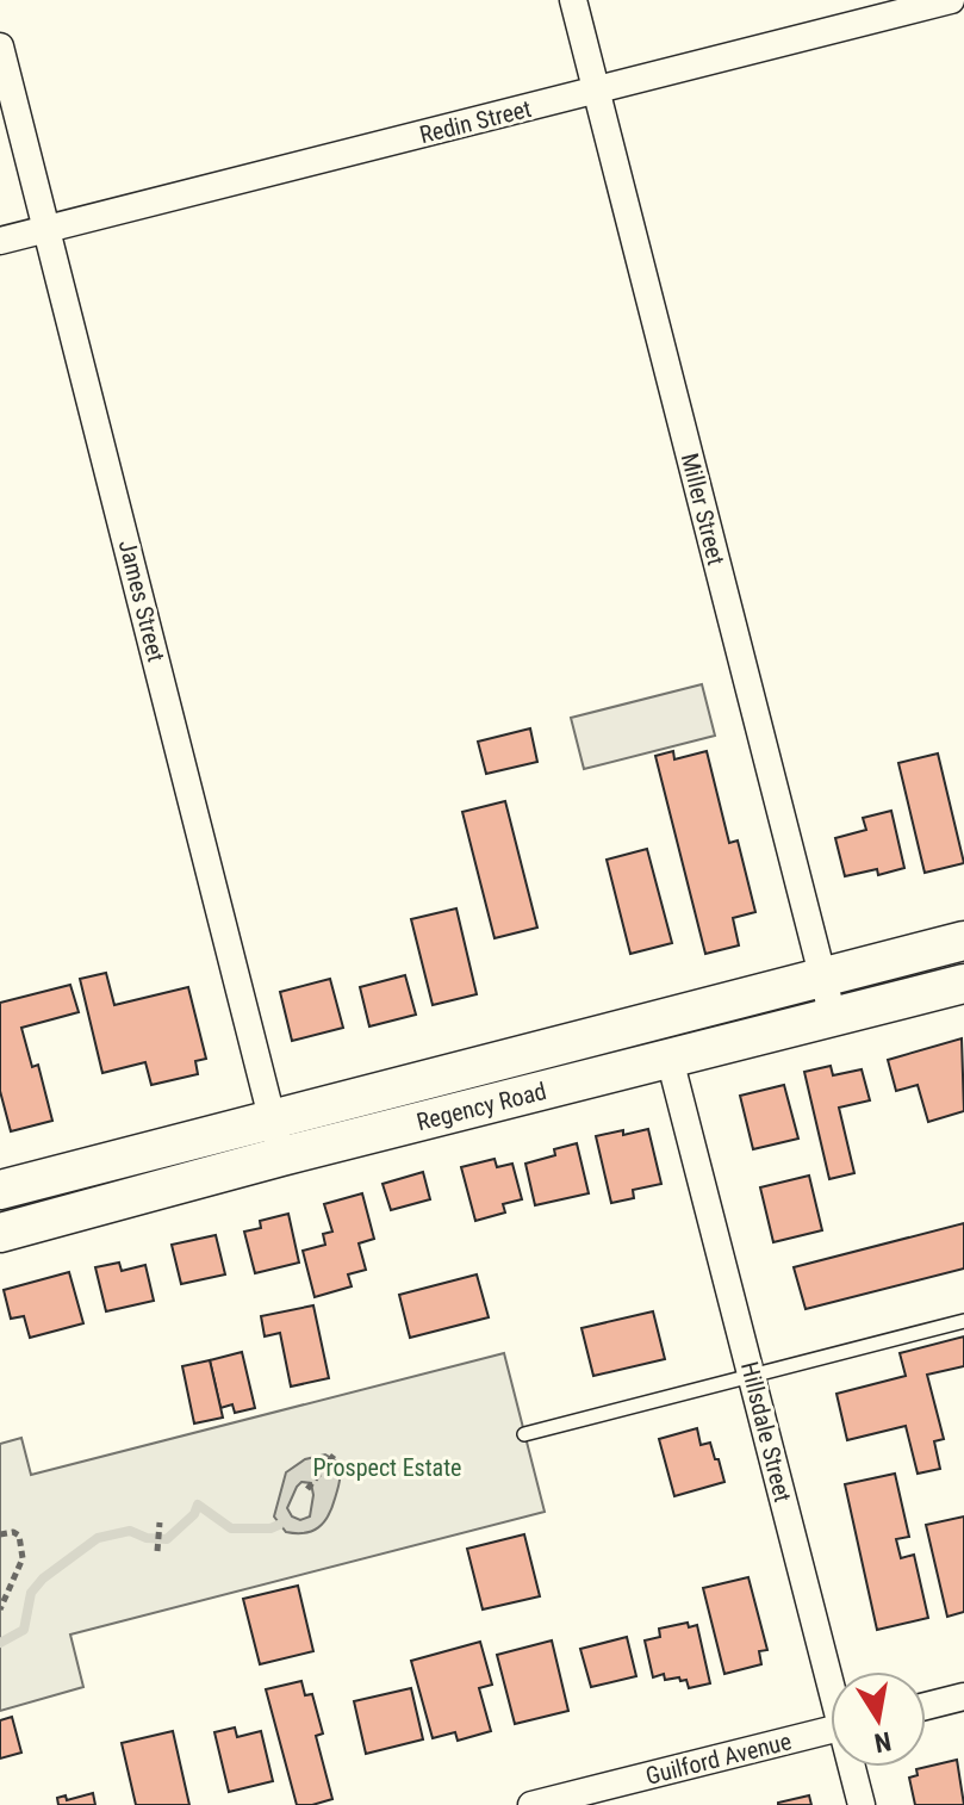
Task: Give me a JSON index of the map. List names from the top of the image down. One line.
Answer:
{"streets":{"main road":["Regency Road"],"street":["Redin Street","Miller Street","James Street","Hillsdale Street","Guilford Avenue"]},"crossings":[["Redin Street","Miller Street"],["Redin Street","James Street"],["Miller Street","Regency Road"],["James Street","Regency Road"],["Regency Road","Hillsdale Street"]],"parks":["Prospect Estate"],"north":"bottom"}
